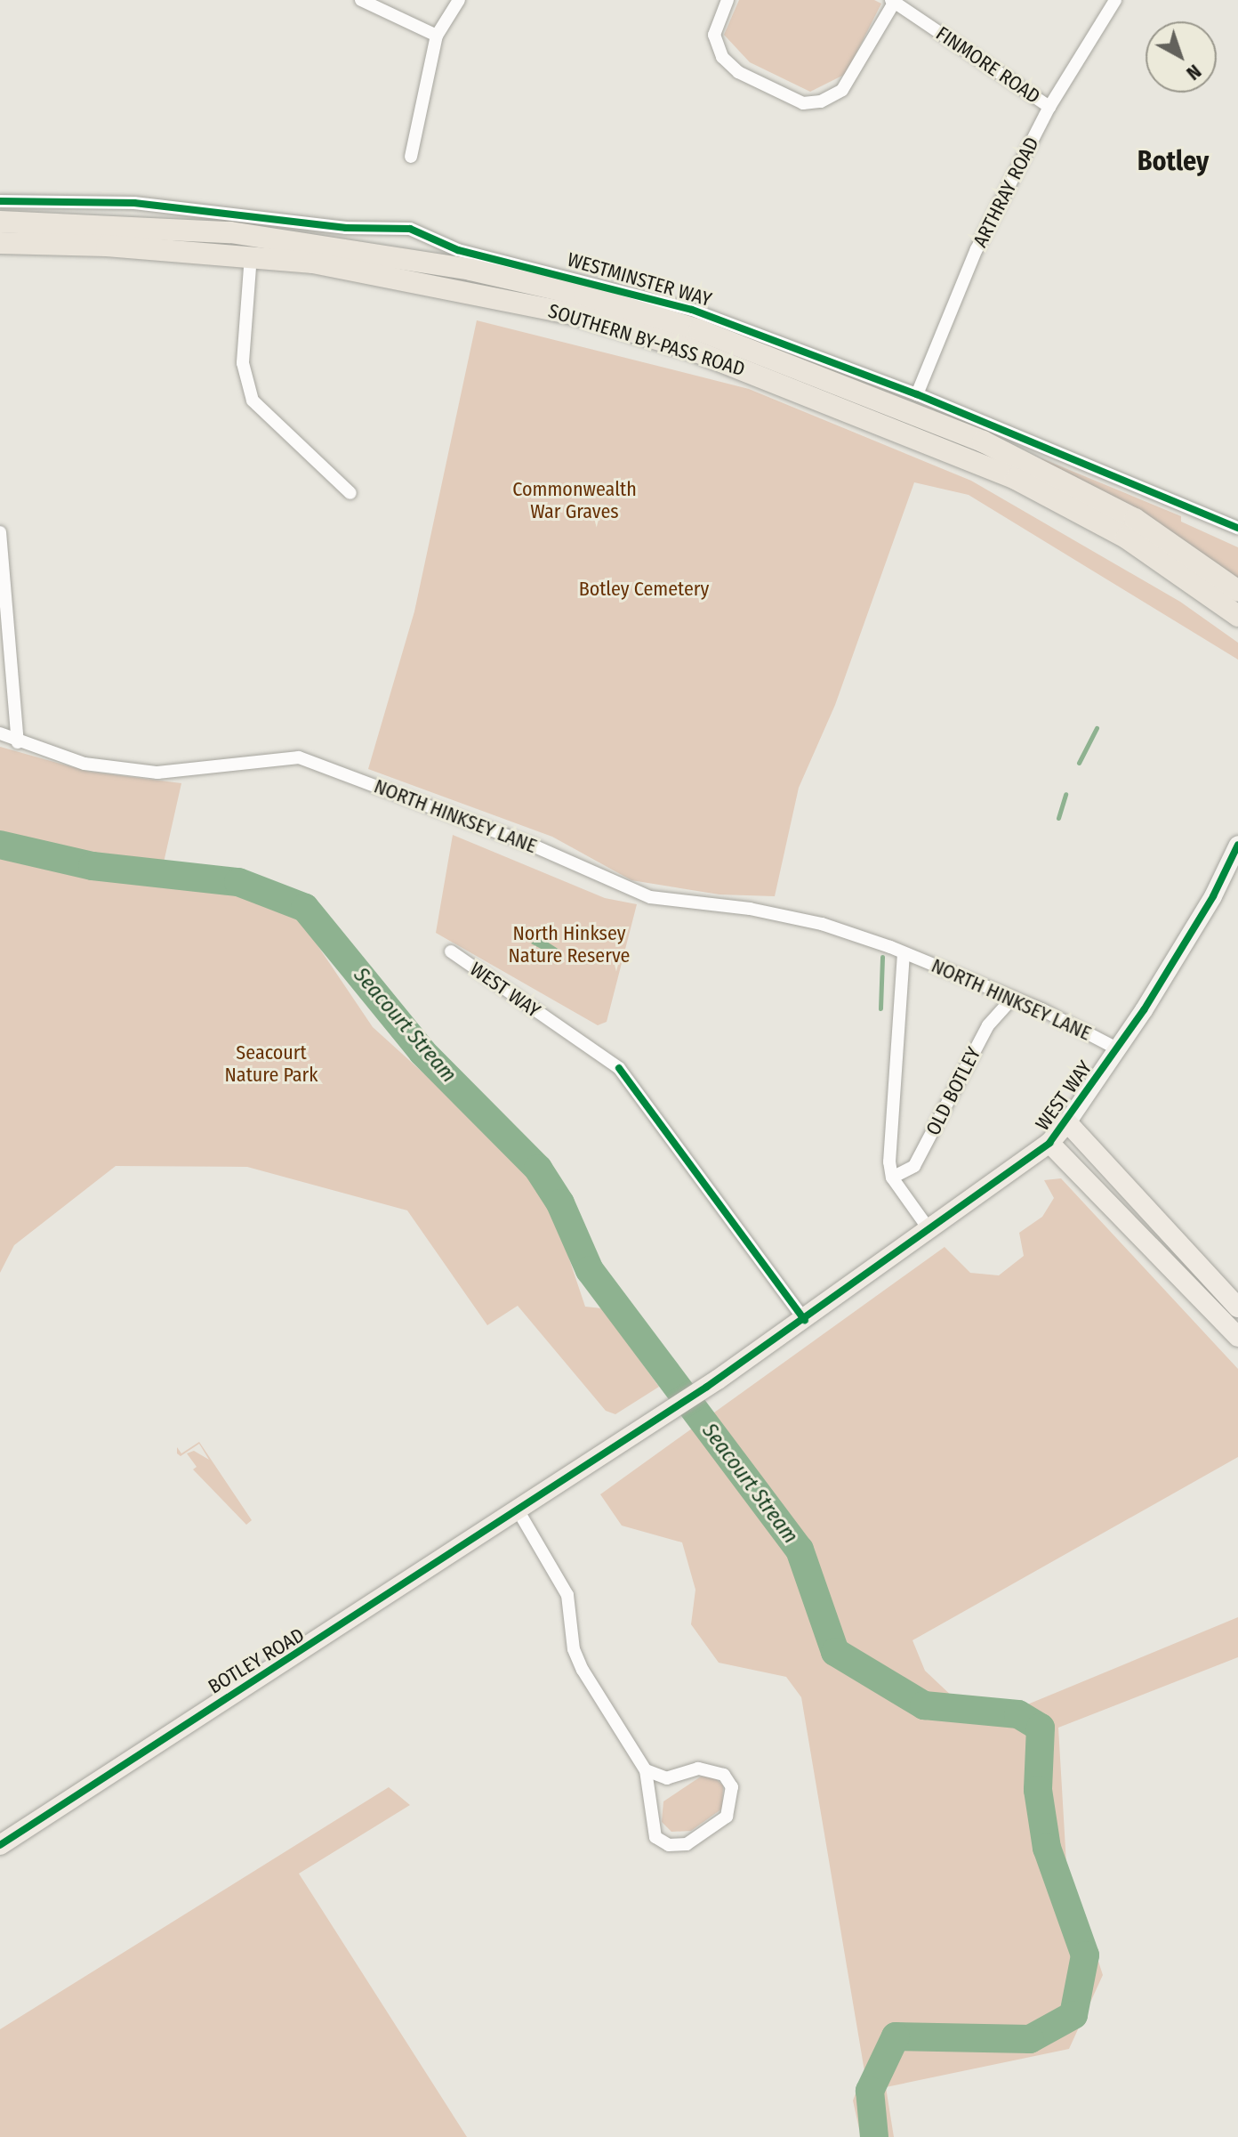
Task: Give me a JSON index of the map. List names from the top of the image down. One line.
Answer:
{"streets":{"highway":["SOUTHERN BY-PASS ROAD"],"main road":["WEST WAY","BOTLEY ROAD"],"street":["FINMORE ROAD","ARTHRAY ROAD","WESTMINSTER WAY","NORTH HINKSEY LANE","OLD BOTLEY"]},"crossings":[["FINMORE ROAD","ARTHRAY ROAD"],["ARTHRAY ROAD","WESTMINSTER WAY"],["NORTH HINKSEY LANE","WEST WAY"],["NORTH HINKSEY LANE","OLD BOTLEY"],["WEST WAY","BOTLEY ROAD"]],"districts":["Botley"],"water":["Seacourt Stream"],"parks":["Commonwealth War Graves","Botley Cemetery","North Hinksey Nature Reserve","Seacourt Nature Park"],"north":"bottom right"}
